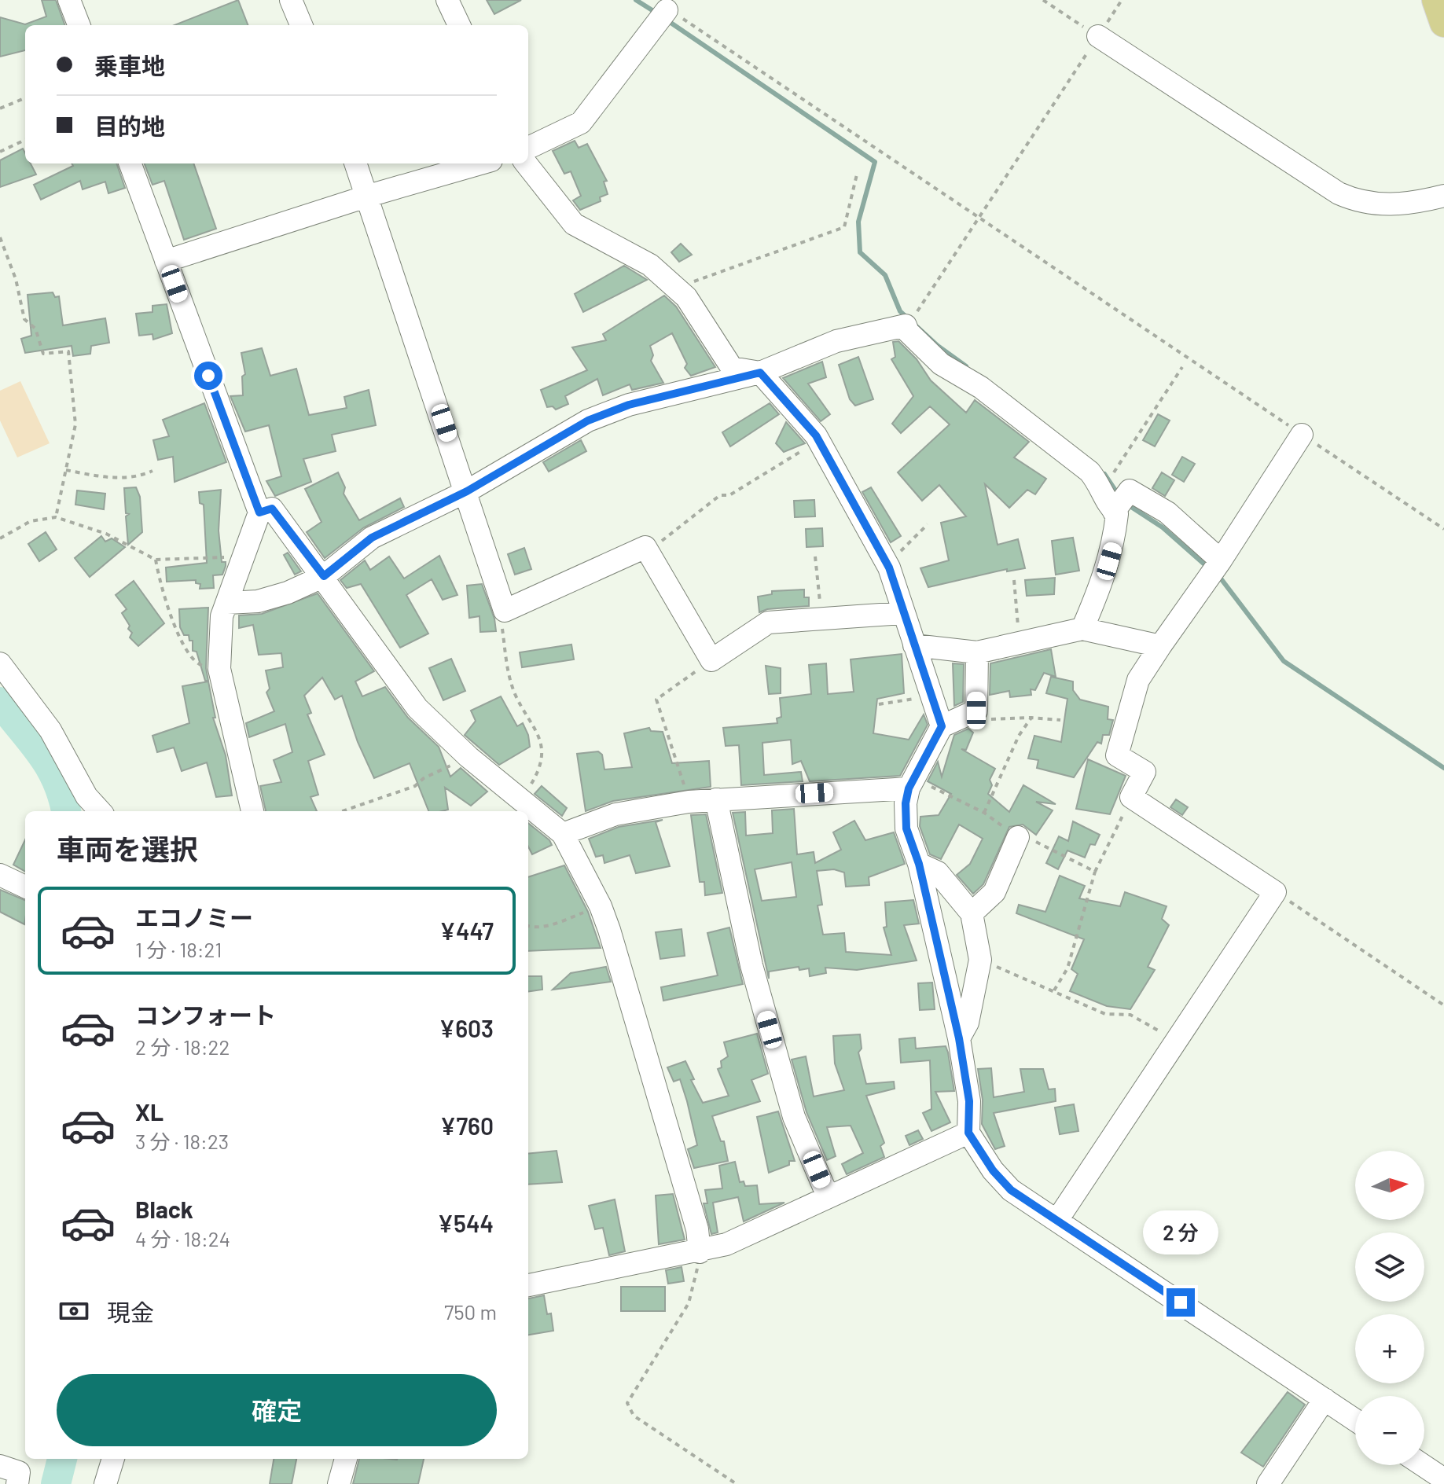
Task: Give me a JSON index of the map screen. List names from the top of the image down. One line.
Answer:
{"north":"right","page":{"banner":["乗車地","目的地"],"heading":"車両を選択","list":[{"name":"エコノミー","note":"1 分 · 18:21","value":"¥447"},{"name":"コンフォート","note":"2 分 · 18:22","value":"¥603"},{"name":"XL","note":"3 分 · 18:23","value":"¥760"},{"name":"Black","note":"4 分 · 18:24","value":"¥544"}],"map_buttons":["+","−"],"bubble":"2 分","pay":["現金","750 m"],"buttons":"確定"}}
